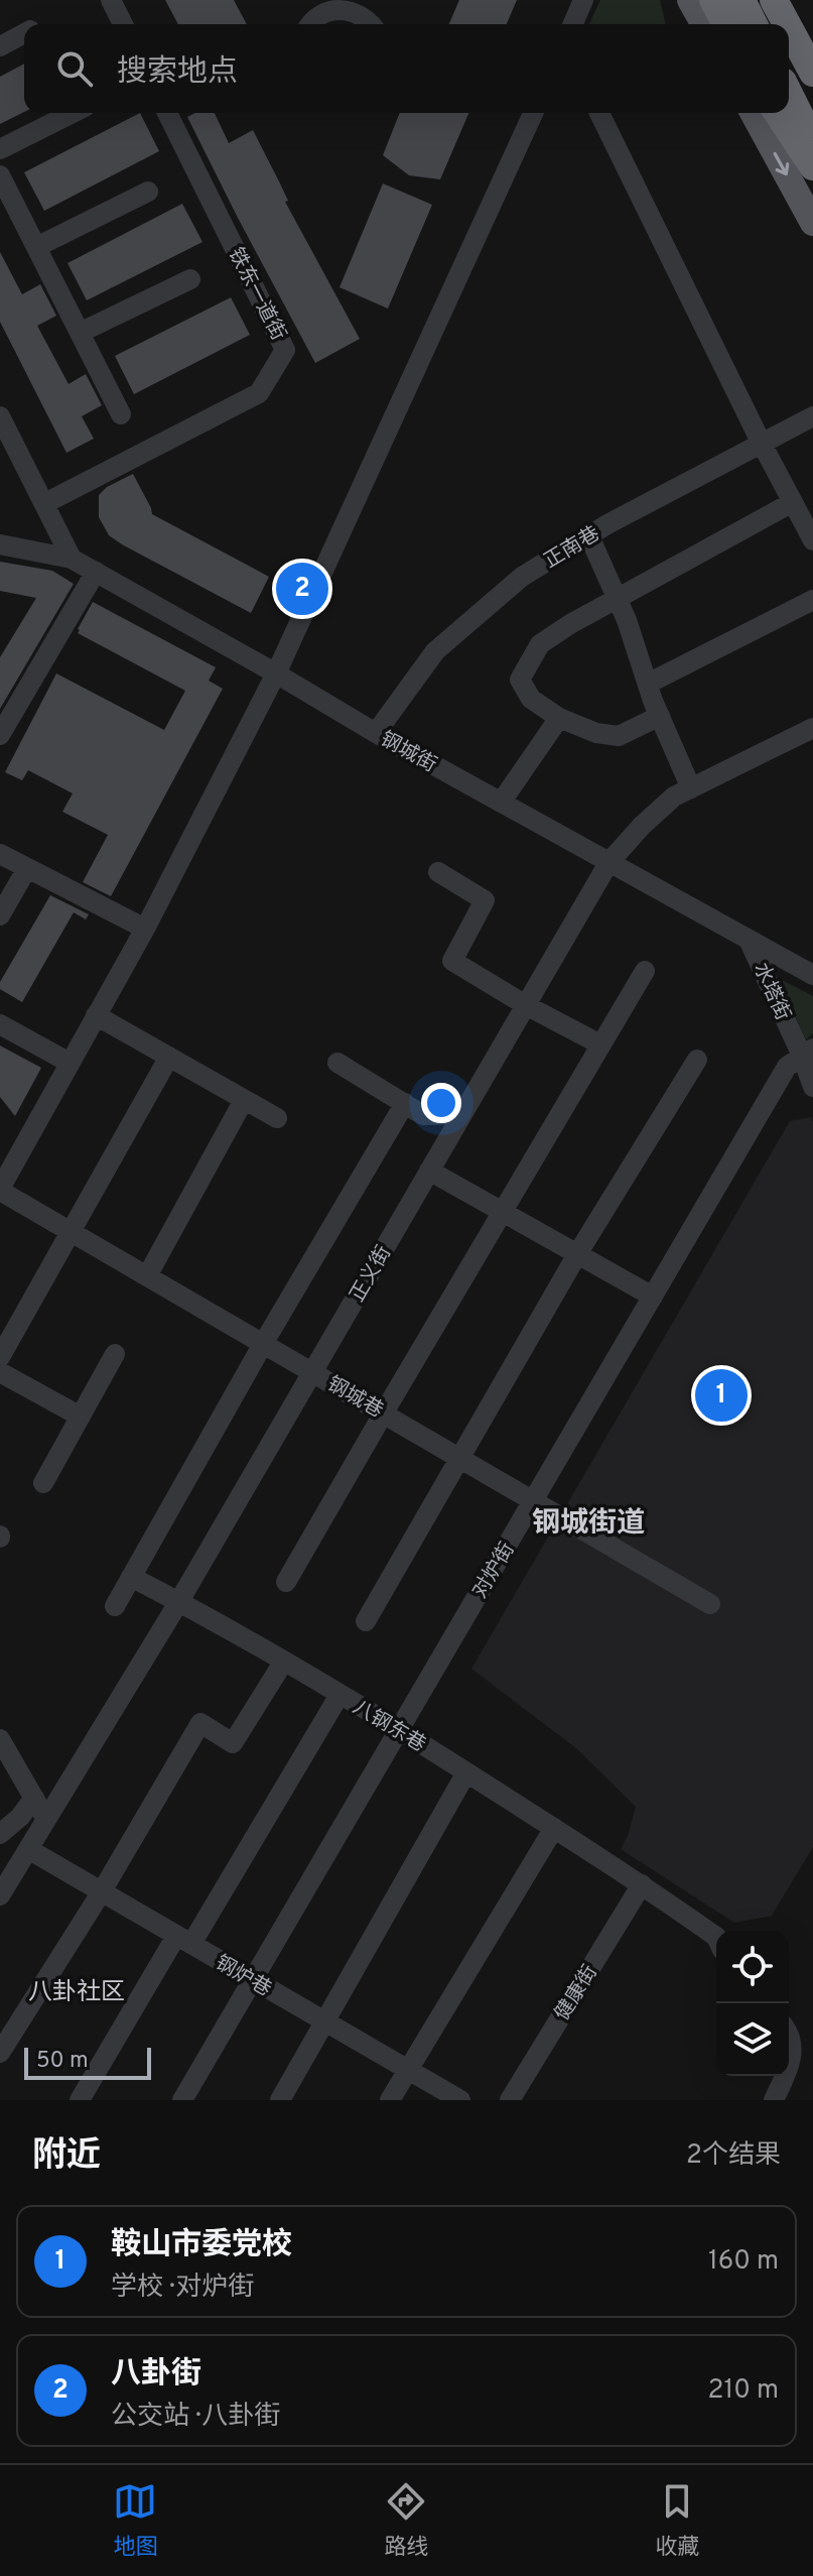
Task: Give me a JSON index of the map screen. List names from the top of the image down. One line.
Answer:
{"streets":{"street":["铁东一道街","正南巷","钢城街","水塔街","正义街","钢城巷","对炉街","八钢东巷","钢炉巷","健康街"]},"crossings":[["正南巷","钢城街"],["钢城街","水塔街"],["钢城街","正义街"],["水塔街","对炉街"],["正义街","钢城巷"],["正义街","八钢东巷"],["正义街","钢炉巷"],["钢城巷","对炉街"],["对炉街","八钢东巷"],["对炉街","钢炉巷"],["八钢东巷","健康街"]],"districts":["钢城街道","八卦社区"],"scale_bar":"50 m","page":{"search":"搜索地点","pins":["2","1"],"scale":"50 m","heading":["附近","2个结果"],"list":[{"mark":"1","name":"鞍山市委党校","note":"学校 · 对炉街","value":"160 m"},{"mark":"2","name":"八卦街","note":"公交站 · 八卦街","value":"210 m"}],"nav":["地图","路线","收藏"]}}
